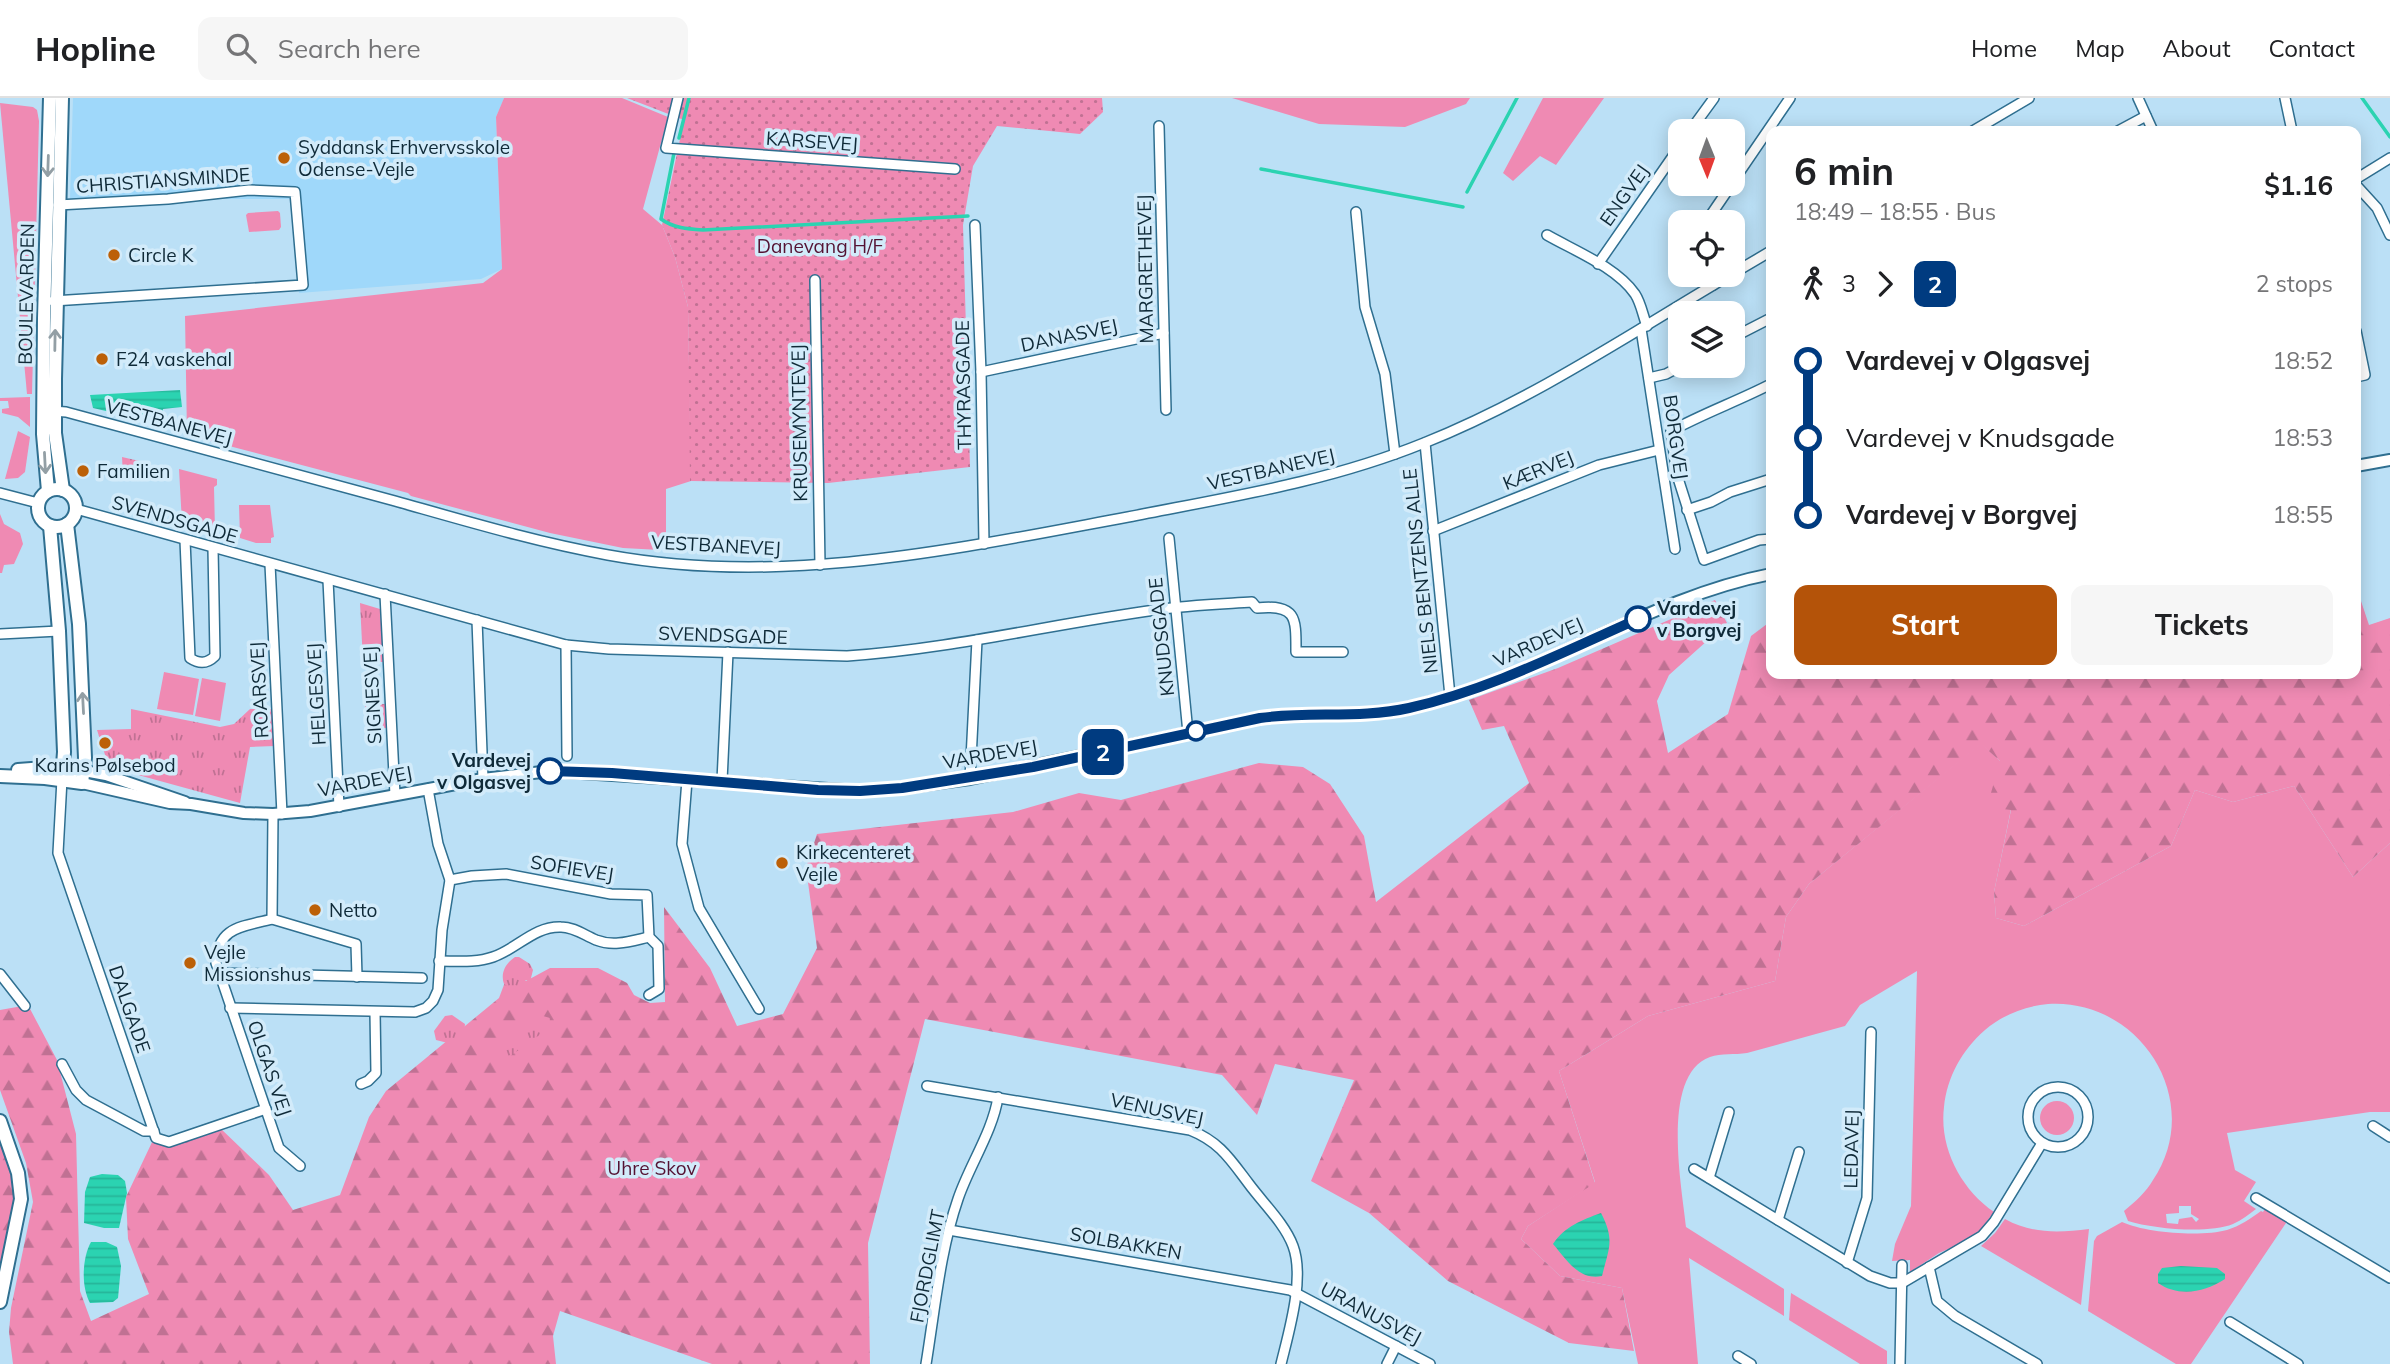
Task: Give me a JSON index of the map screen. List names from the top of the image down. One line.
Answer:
{"streets":{"main road":["BOULEVARDEN","VARDEVEJ"],"street":["KARSEVEJ","CHRISTIANSMINDE","ENGVEJ","MARGRETHEVEJ","DANASVEJ","THYRASGADE","VESTBANEVEJ","KRUSEMYNTEVEJ","BORGVEJ","KÆRVEJ","SVENDSGADE","NIELS BENTZENS ALLE","KNUDSGADE","ROARSVEJ","HELGESVEJ","SIGNESVEJ","SOFIEVEJ","DALGADE","OLGAS VEJ","VENUSVEJ","LEDAVEJ","SOLBAKKEN","FJORDGLIMT","URANUSVEJ"]},"crossings":[["CHRISTIANSMINDE","BOULEVARDEN"],["ENGVEJ","BORGVEJ"],["MARGRETHEVEJ","DANASVEJ"],["BOULEVARDEN","VESTBANEVEJ"],["BOULEVARDEN","SVENDSGADE"],["DANASVEJ","THYRASGADE"],["THYRASGADE","VESTBANEVEJ"],["VESTBANEVEJ","KRUSEMYNTEVEJ"],["VESTBANEVEJ","BORGVEJ"],["VESTBANEVEJ","NIELS BENTZENS ALLE"],["BORGVEJ","KÆRVEJ"],["KÆRVEJ","NIELS BENTZENS ALLE"],["SVENDSGADE","KNUDSGADE"],["SVENDSGADE","ROARSVEJ"],["SVENDSGADE","HELGESVEJ"],["SVENDSGADE","SIGNESVEJ"],["NIELS BENTZENS ALLE","VARDEVEJ"],["KNUDSGADE","VARDEVEJ"],["VARDEVEJ","ROARSVEJ"],["VARDEVEJ","HELGESVEJ"],["VARDEVEJ","SIGNESVEJ"],["VARDEVEJ","DALGADE"],["VENUSVEJ","SOLBAKKEN"],["VENUSVEJ","FJORDGLIMT"],["VENUSVEJ","URANUSVEJ"],["SOLBAKKEN","FJORDGLIMT"],["SOLBAKKEN","URANUSVEJ"]],"parks":["Danevang H/F","Uhre Skov"],"places":["Syddansk Erhvervsskole Odense-Vejle","Circle K","F24 vaskehal","Familien","Vardevej v Borgvej","Karins Pølsebod","Vardevej v Olgasvej","Kirkecenteret Vejle","Netto","Vejle Missionshus"],"lines":["bus line 2"],"north":"bottom","page":{"header":"Hopline","search":"Search here","nav":["Home","Map","About","Contact"],"on_map":"2","heading":["6 min","18:49 – 18:55 · Bus","$1.16"],"legs":["3","2","2 stops"],"list":[{"name":"Vardevej v Olgasvej","value":"18:52"},{"name":"Vardevej v Knudsgade","value":"18:53"},{"name":"Vardevej v Borgvej","value":"18:55"}],"buttons":["Start","Tickets"]}}
